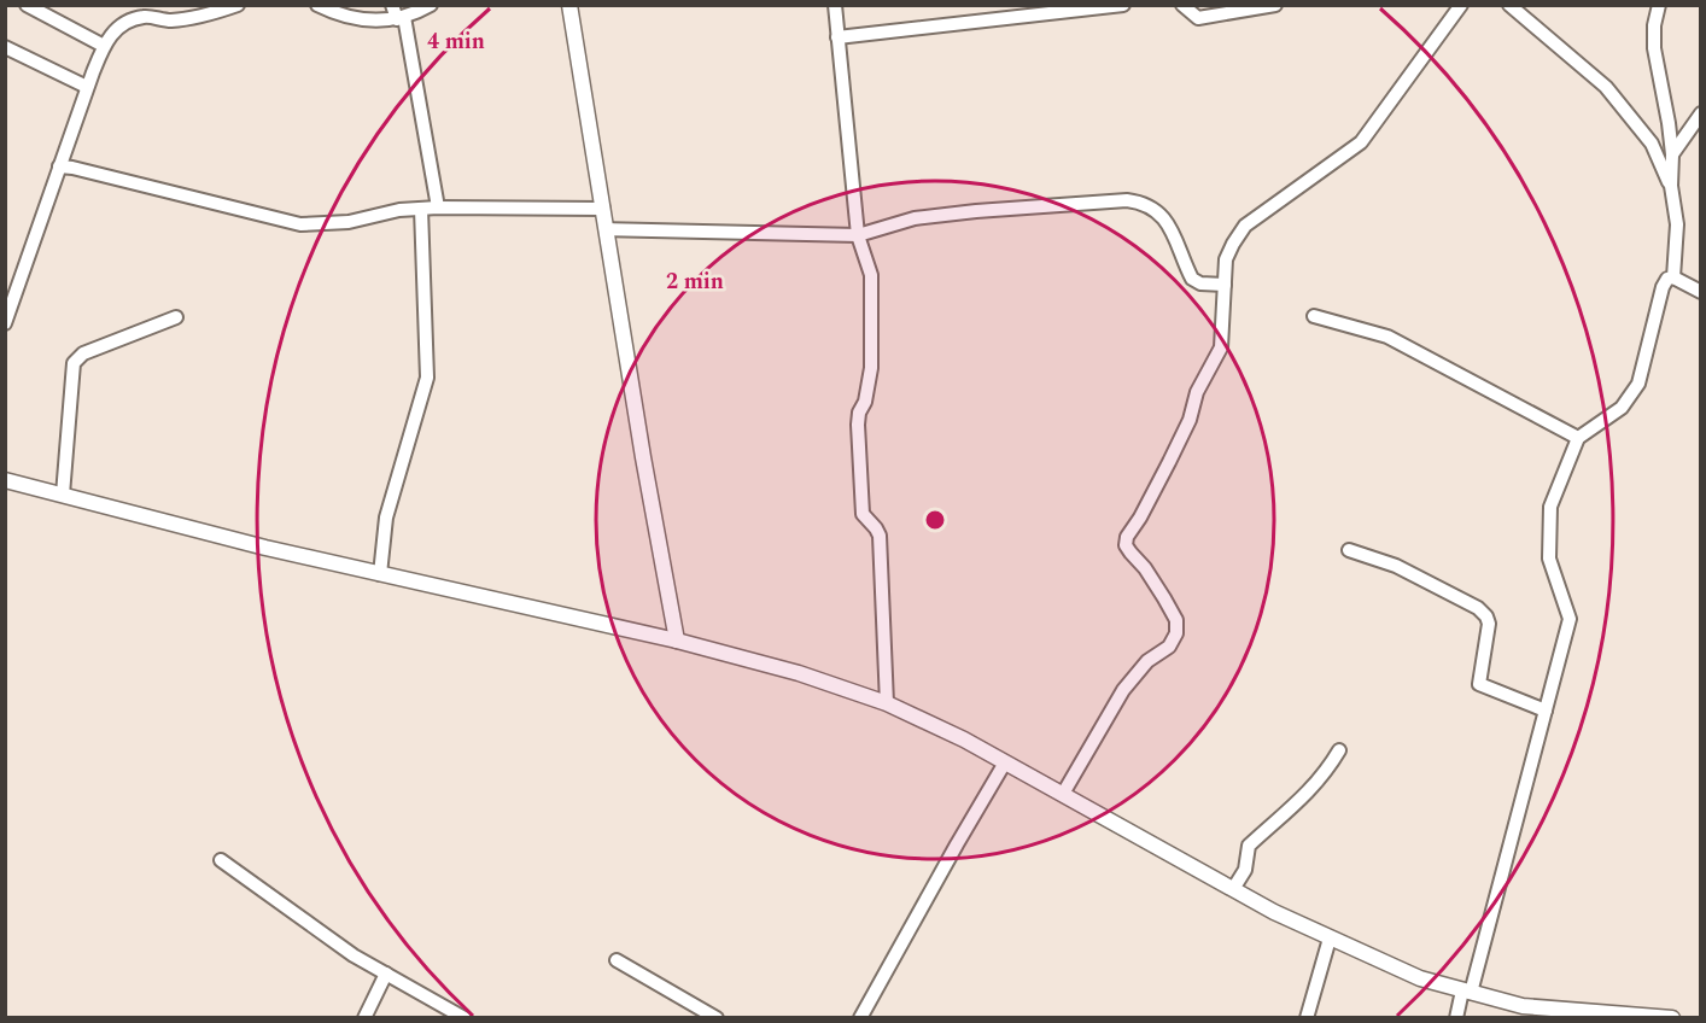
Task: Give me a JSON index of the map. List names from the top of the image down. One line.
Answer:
{"rings":["4 min","2 min"]}
